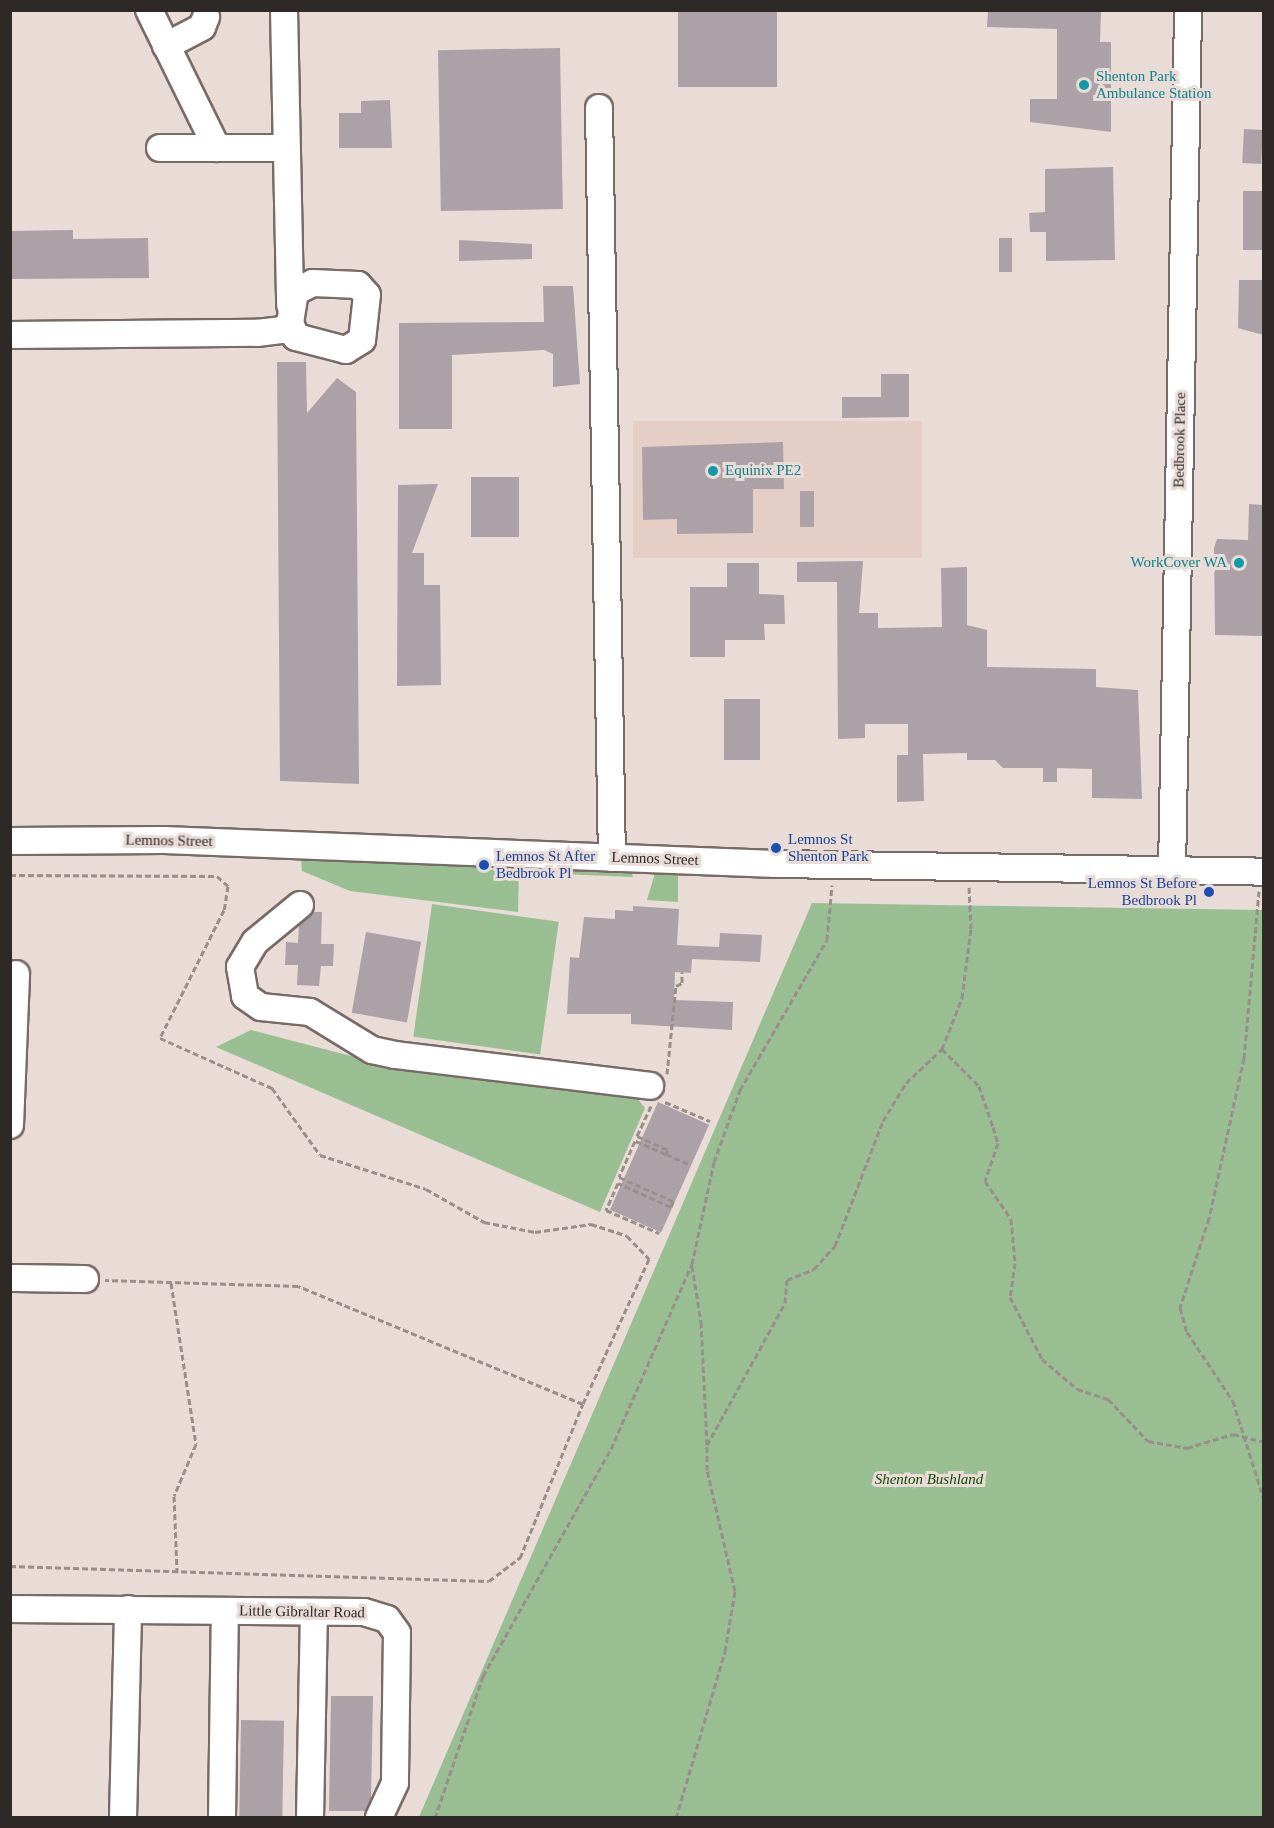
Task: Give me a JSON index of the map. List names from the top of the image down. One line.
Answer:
{"streets":{"street":["Bedbrook Place","Lemnos Street","Little Gibraltar Road"]},"crossings":[["Bedbrook Place","Lemnos Street"]],"parks":["Shenton Bushland"],"places":["Shenton Park Ambulance Station","Equinix PE2","WorkCover WA","Lemnos St Shenton Park","Lemnos St After Bedbrook Pl","Lemnos St Before Bedbrook Pl"]}
